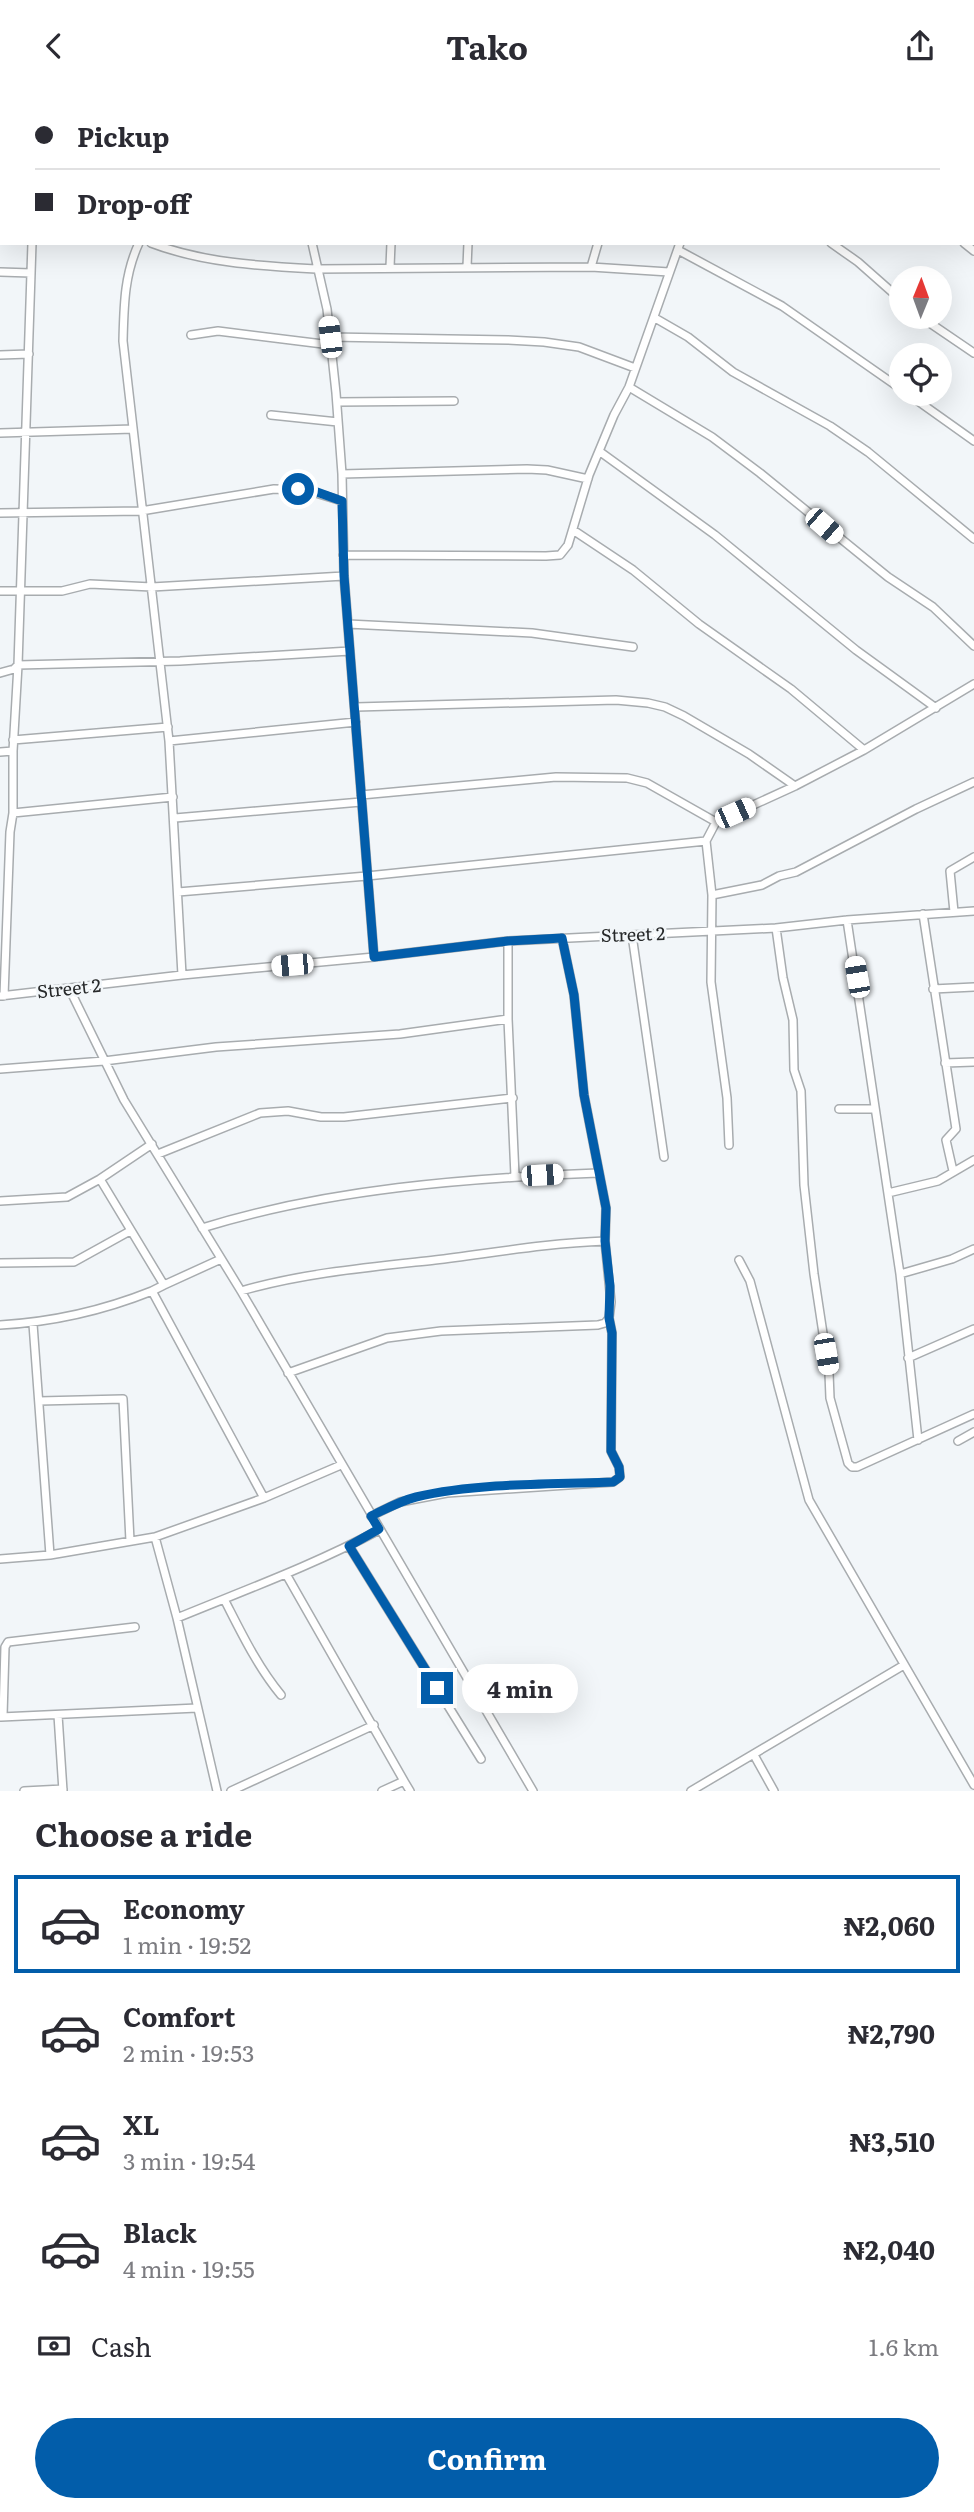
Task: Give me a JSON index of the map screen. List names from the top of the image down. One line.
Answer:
{"streets":{"street":["Street 2"]},"north":"top","page":{"header":"Tako","banner":["Pickup","Drop-off"],"bubble":"4 min","heading":"Choose a ride","list":[{"name":"Economy","note":"1 min · 19:52","value":"₦2,060"},{"name":"Comfort","note":"2 min · 19:53","value":"₦2,790"},{"name":"XL","note":"3 min · 19:54","value":"₦3,510"},{"name":"Black","note":"4 min · 19:55","value":"₦2,040"}],"pay":["Cash","1.6 km"],"buttons":"Confirm"}}
